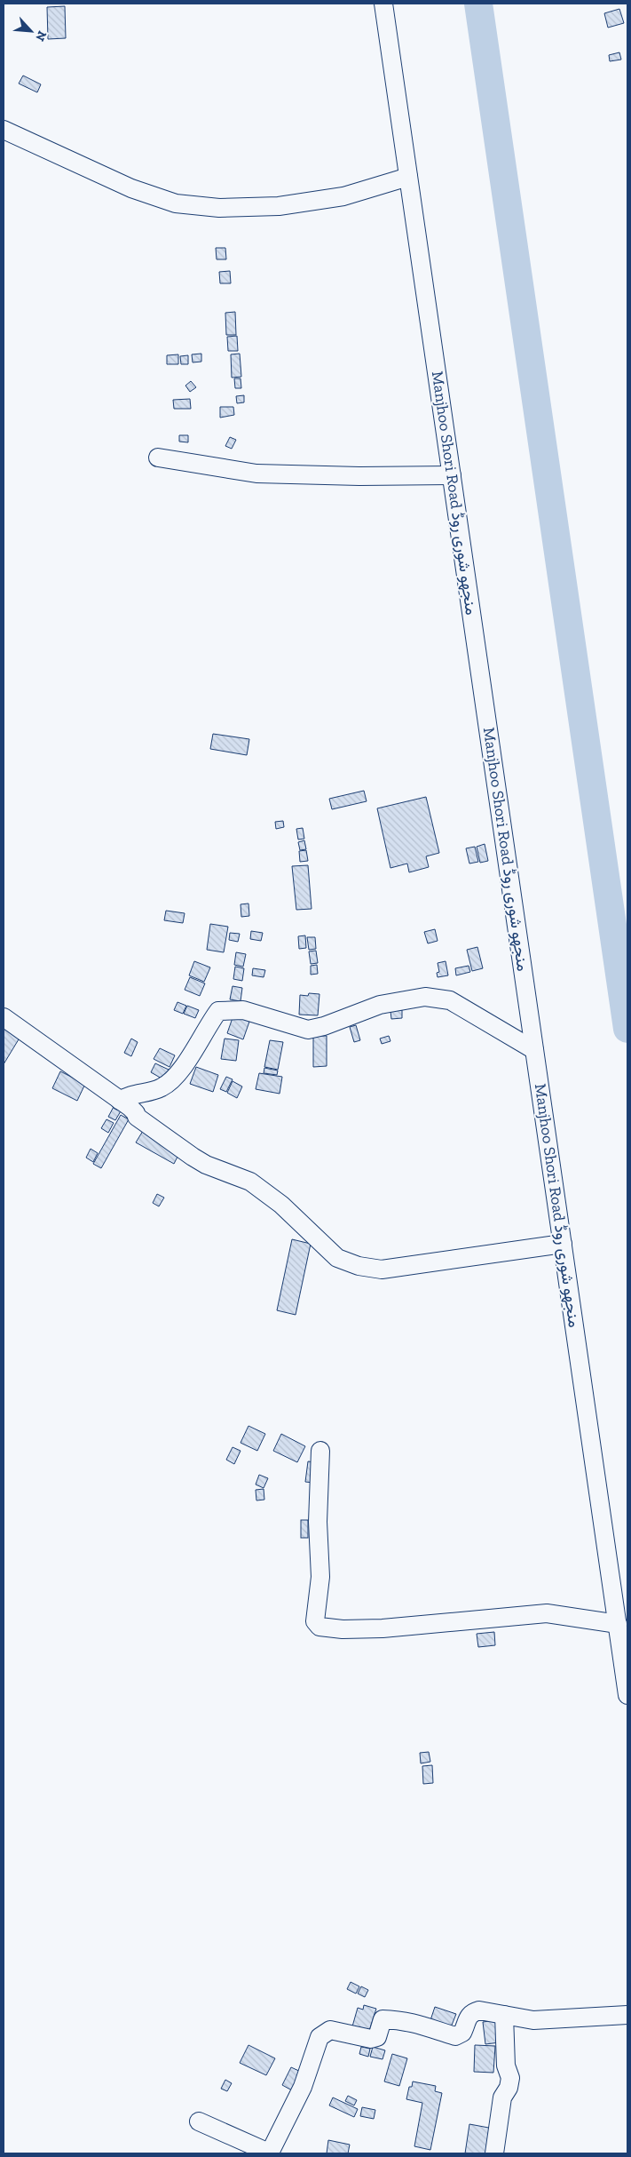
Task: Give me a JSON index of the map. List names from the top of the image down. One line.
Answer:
{"streets":{"street":["Manjhoo Shori Road منجھو شوری روڈ"]},"north":"bottom right"}
